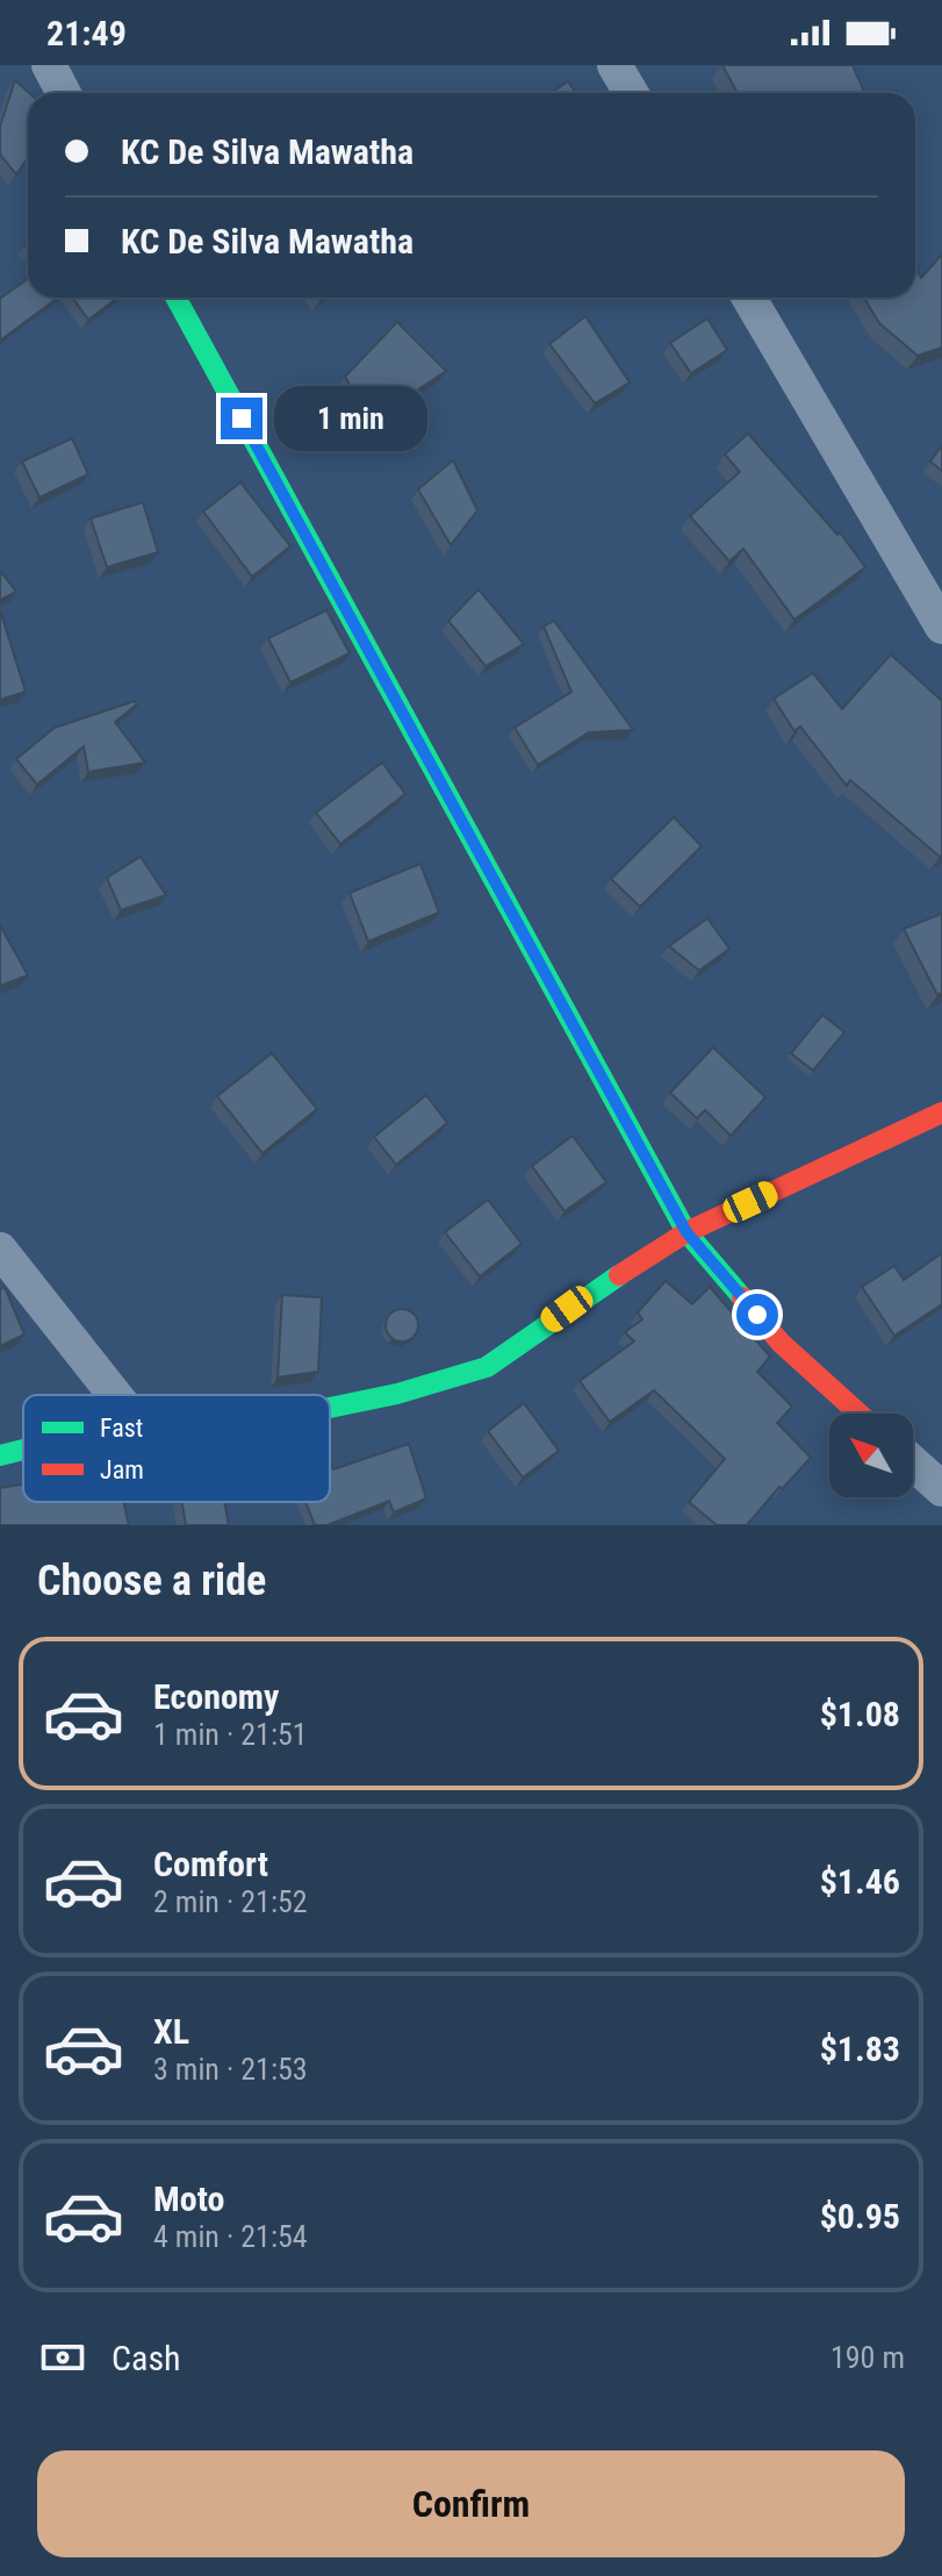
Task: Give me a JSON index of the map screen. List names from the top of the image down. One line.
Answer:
{"legend":["Fast","Jam"],"north":"top left","page":{"status":"21:49","banner":["KC De Silva Mawatha","KC De Silva Mawatha"],"bubble":"1 min","heading":"Choose a ride","list":[{"name":"Economy","note":"1 min · 21:51","value":"$1.08"},{"name":"Comfort","note":"2 min · 21:52","value":"$1.46"},{"name":"XL","note":"3 min · 21:53","value":"$1.83"},{"name":"Moto","note":"4 min · 21:54","value":"$0.95"}],"pay":["Cash","190 m"],"buttons":"Confirm"}}
